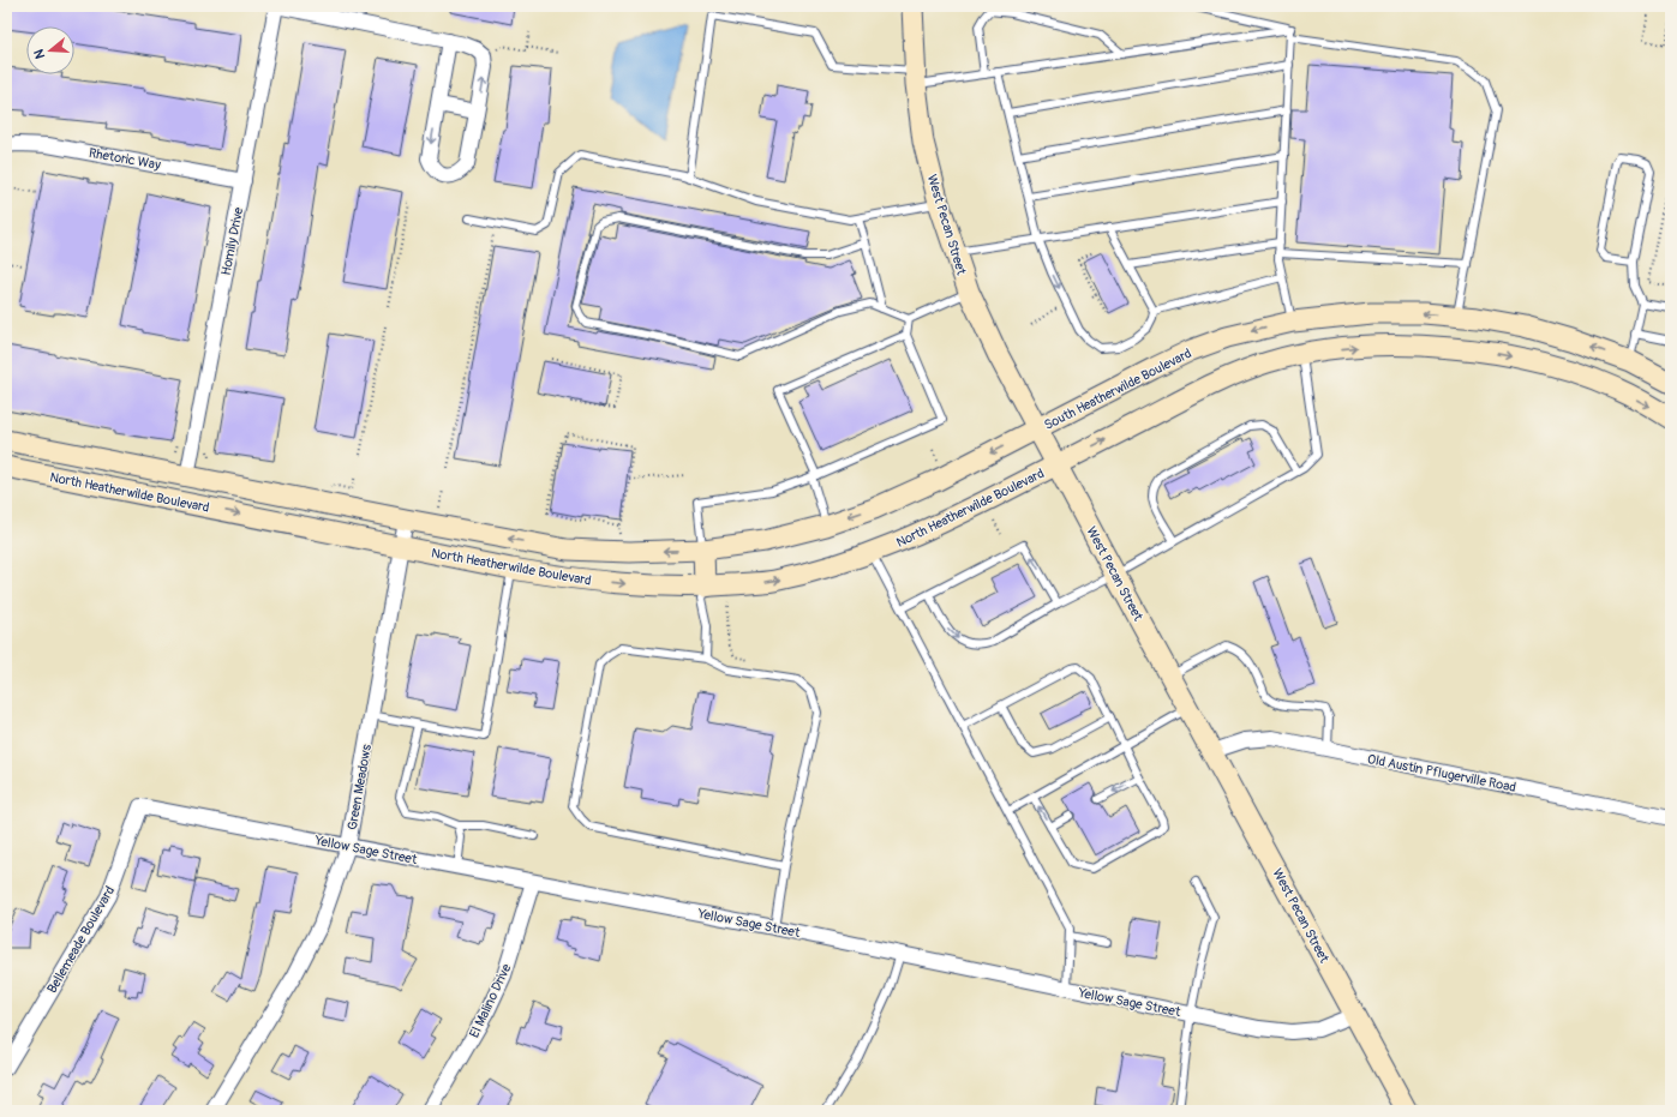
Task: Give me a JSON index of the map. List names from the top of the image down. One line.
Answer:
{"streets":{"main road":["West Pecan Street","South Heatherwilde Boulevard","North Heatherwilde Boulevard"],"street":["Rhetoric Way","Homily Drive","Old Austin Pflugerville Road","Green Meadows","Yellow Sage Street","Bellemeade Boulevard","El Malino Drive"]},"crossings":[["Rhetoric Way","Homily Drive"],["West Pecan Street","South Heatherwilde Boulevard"],["West Pecan Street","North Heatherwilde Boulevard"],["West Pecan Street","Old Austin Pflugerville Road"],["West Pecan Street","Yellow Sage Street"],["Homily Drive","North Heatherwilde Boulevard"],["South Heatherwilde Boulevard","North Heatherwilde Boulevard"],["North Heatherwilde Boulevard","Green Meadows"],["Green Meadows","Yellow Sage Street"],["Yellow Sage Street","Bellemeade Boulevard"],["Yellow Sage Street","El Malino Drive"]],"north":"left"}
